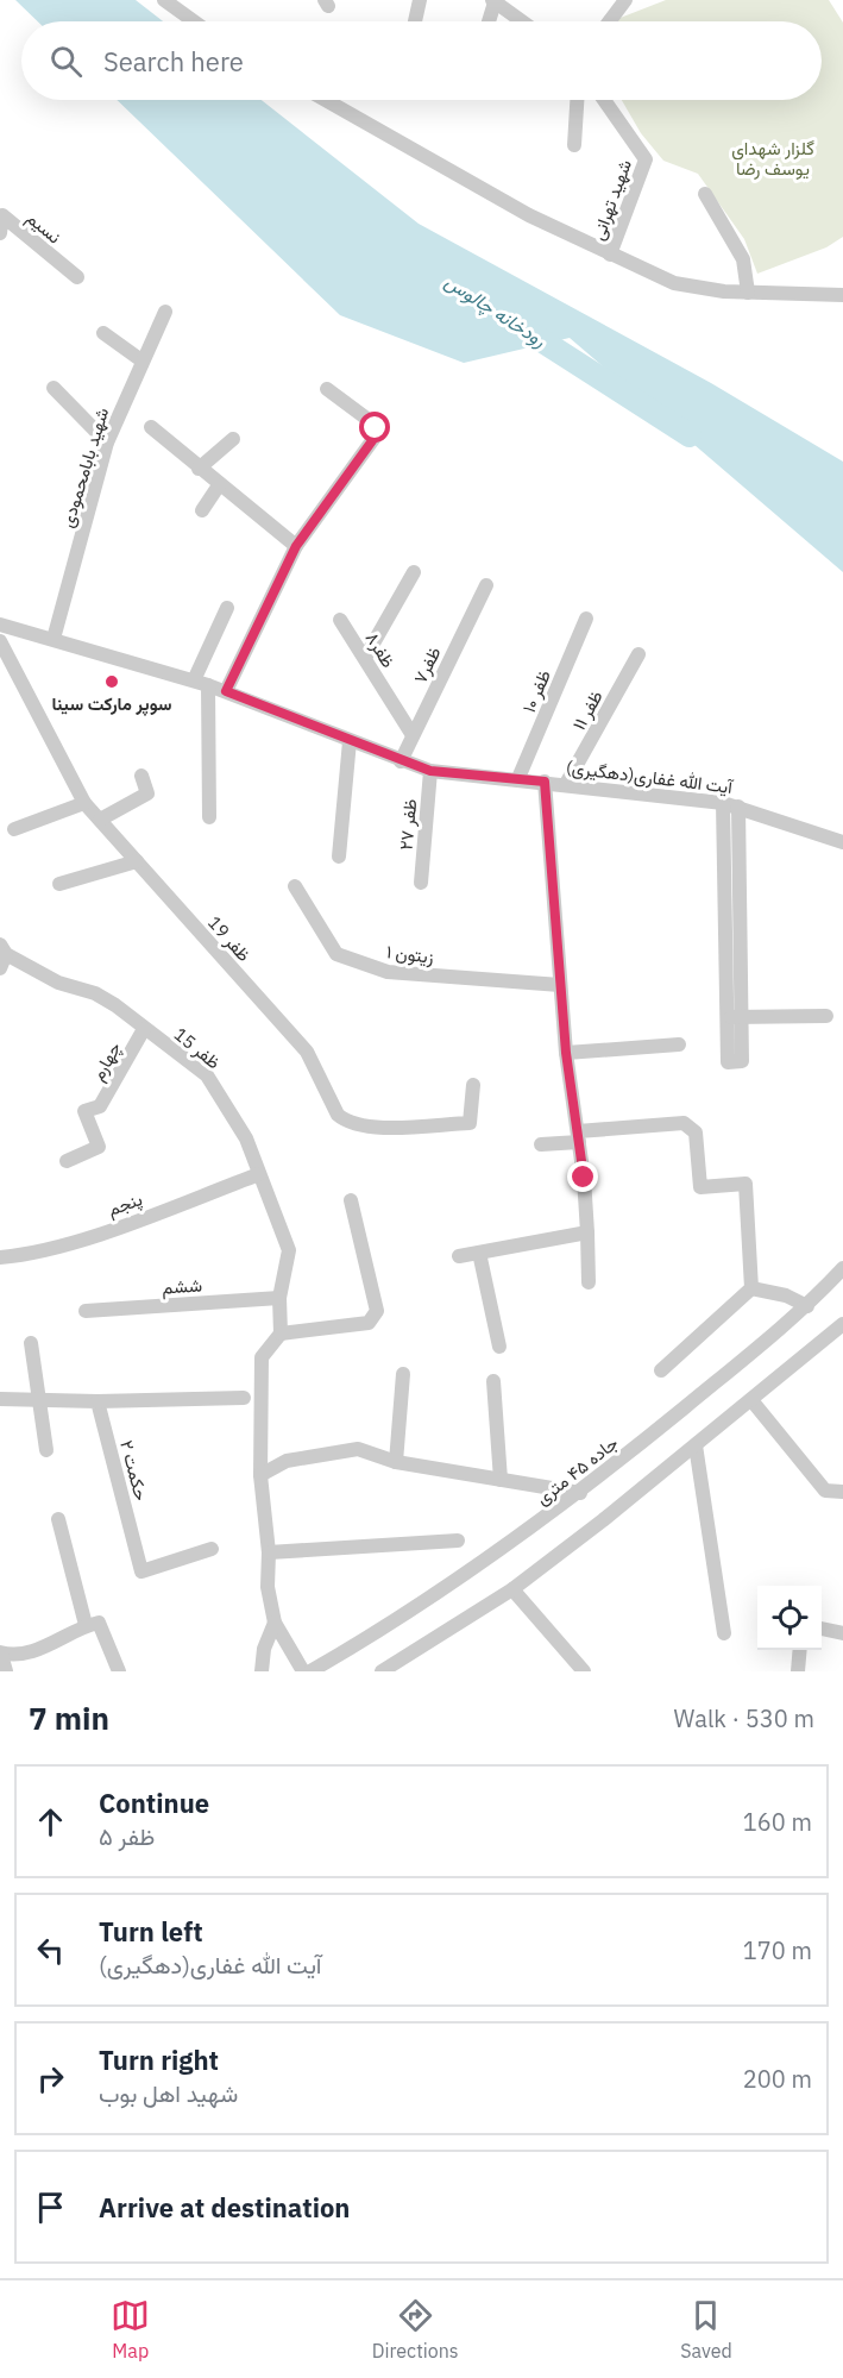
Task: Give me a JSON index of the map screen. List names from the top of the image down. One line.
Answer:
{"streets":{"street":["شهید تهرانی","نسیم","شهید بابامحمودی","ظفر۸","ظفر۷","ظفر ۱۰","ظفر ۱۱","آیت الله غفاری(دهگیری)","ظفر ۲۷","ظفر 19","زیتون ۱","ظفر 15","چهارم","پنجم","ششم","حکمت ۲","جاده ۴۵ متری"]},"crossings":[["شهید بابامحمودی","آیت الله غفاری(دهگیری)"],["ظفر۸","ظفر۷"],["ظفر۷","آیت الله غفاری(دهگیری)"],["ظفر ۱۰","آیت الله غفاری(دهگیری)"],["ظفر ۱۱","آیت الله غفاری(دهگیری)"],["آیت الله غفاری(دهگیری)","ظفر ۲۷"],["ظفر 15","چهارم"],["ظفر 15","پنجم"],["ظفر 15","ششم"]],"water":["رودخانه چالوس"],"parks":["گلزار شهدای یوسف رضا"],"places":["سوپر مارکت سینا"],"page":{"search":"Search here","heading":["7 min","Walk · 530 m"],"list":[["Continue","ظفر ۵","160 m"],["Turn left","آیت الله غفاری(دهگیری)","170 m"],["Turn right","شهید اهل بوب","200 m"],"Arrive at destination"],"nav":["Map","Directions","Saved"]}}
